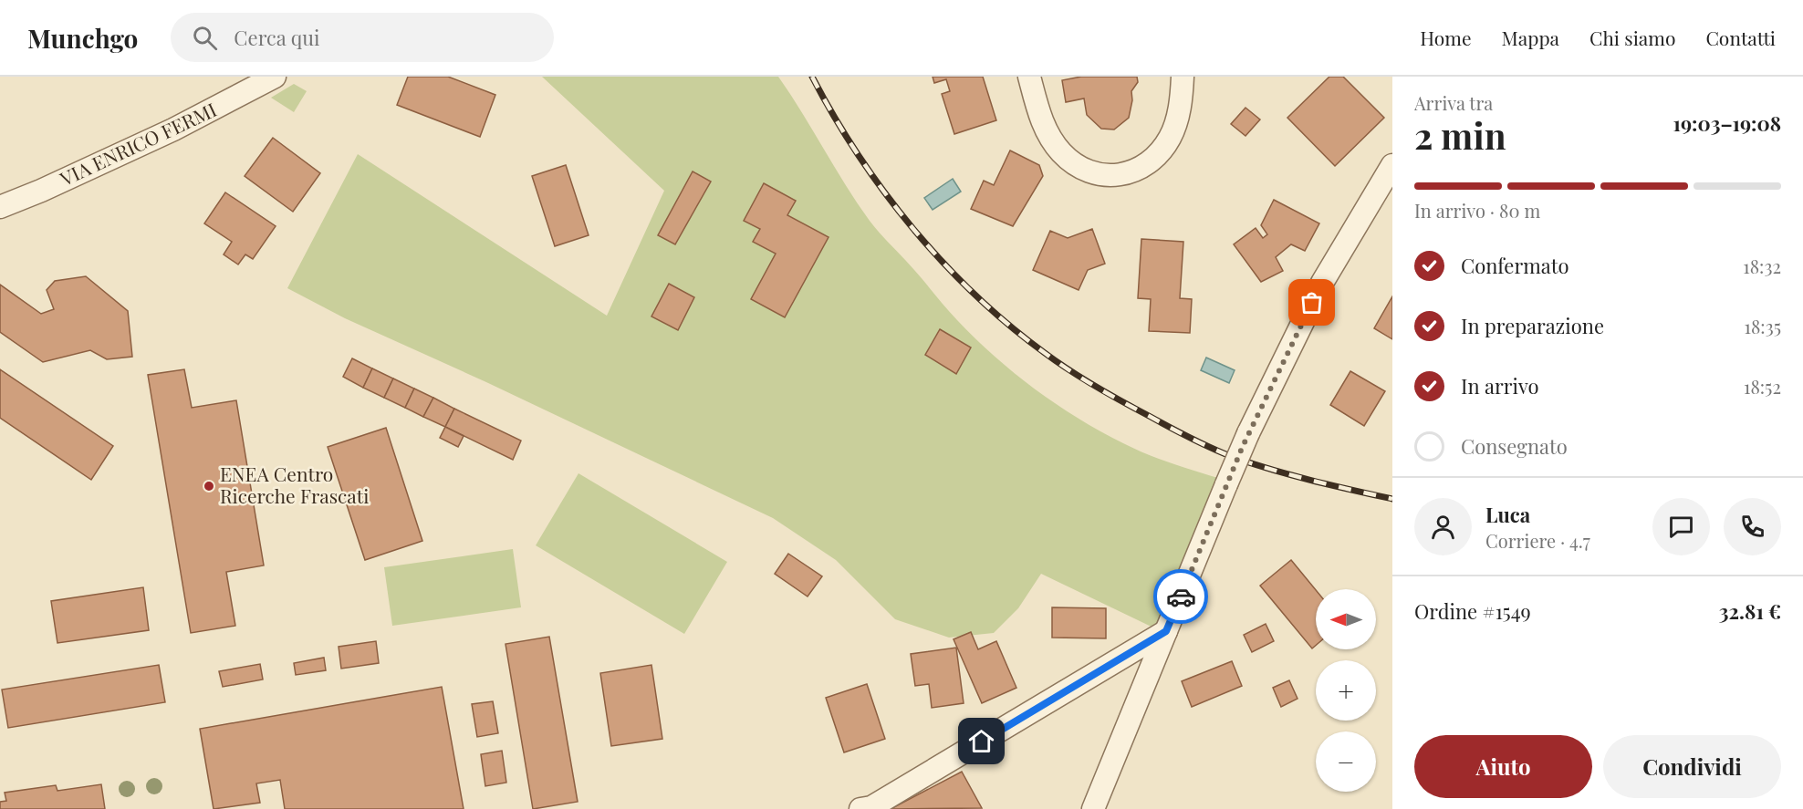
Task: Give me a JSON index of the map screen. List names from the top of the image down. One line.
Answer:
{"streets":{"street":["VIA ENRICO FERMI"]},"places":["ENEA Centro Ricerche Frascati"],"north":"left","page":{"header":"Munchgo","search":"Cerca qui","nav":["Home","Mappa","Chi siamo","Contatti"],"heading":["2 min","Arriva tra","19:03–19:08"],"panel":["Luca","Corriere · 4.7","Ordine #1549","32.81 €"],"bar":"In arrivo · 80 m","list":[["Confermato","18:32"],["In preparazione","18:35"],["In arrivo","18:52"],"Consegnato"],"map_buttons":["+","−"],"buttons":["Aiuto","Condividi"]}}
